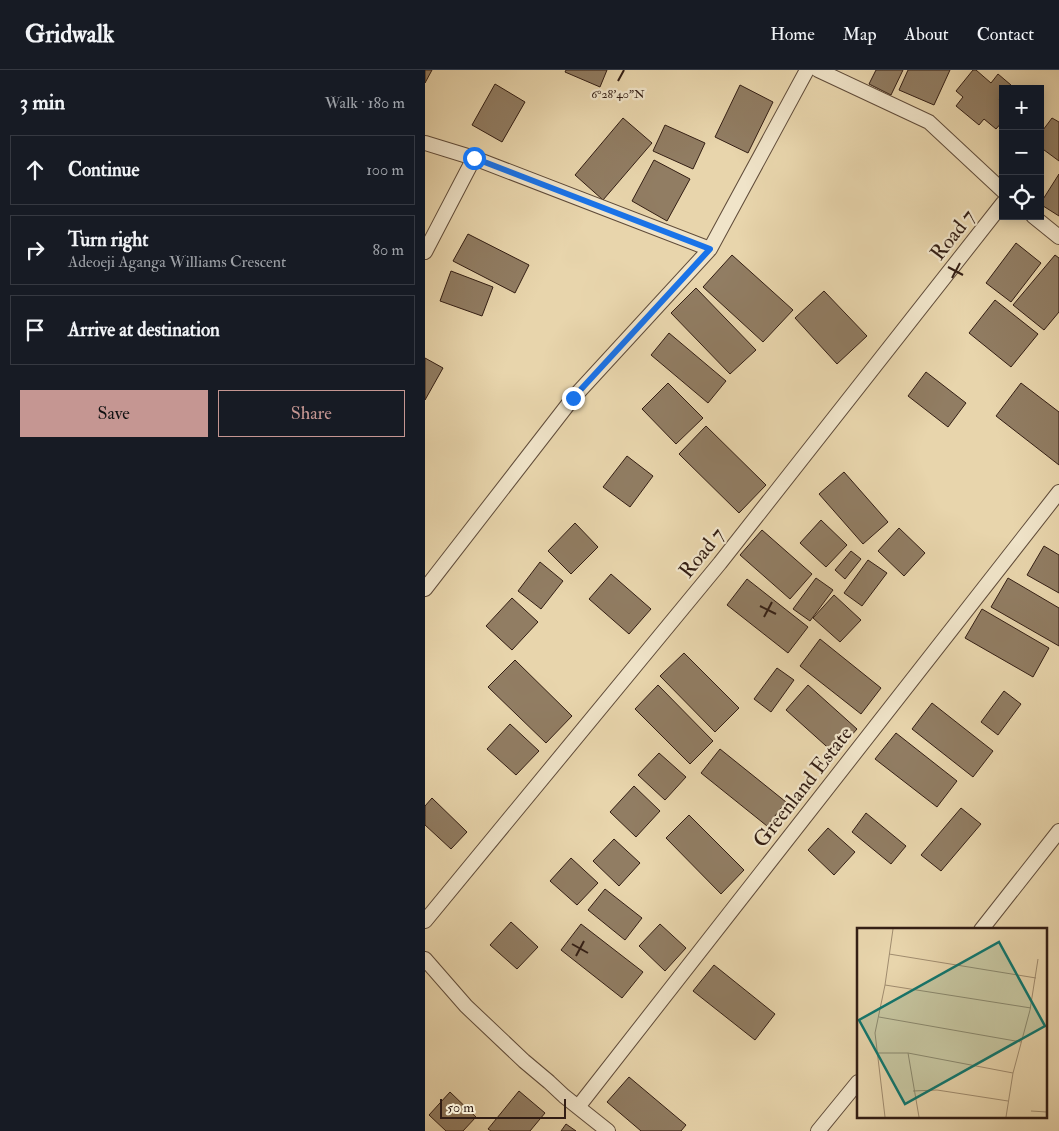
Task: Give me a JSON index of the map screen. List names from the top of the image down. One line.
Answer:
{"streets":{"street":["Road 7","Greenland Estate"]},"scale_bar":"50 m","page":{"header":"Gridwalk","nav":["Home","Map","About","Contact"],"heading":["3 min","Walk · 180 m"],"map_buttons":["+","−"],"list":[["Continue","100 m"],["Turn right","Adeoeji Aganga Williams Crescent","80 m"],"Arrive at destination"],"buttons":["Save","Share"],"scale":"50 m"},"coordinates":["6°28'40\"N"]}
